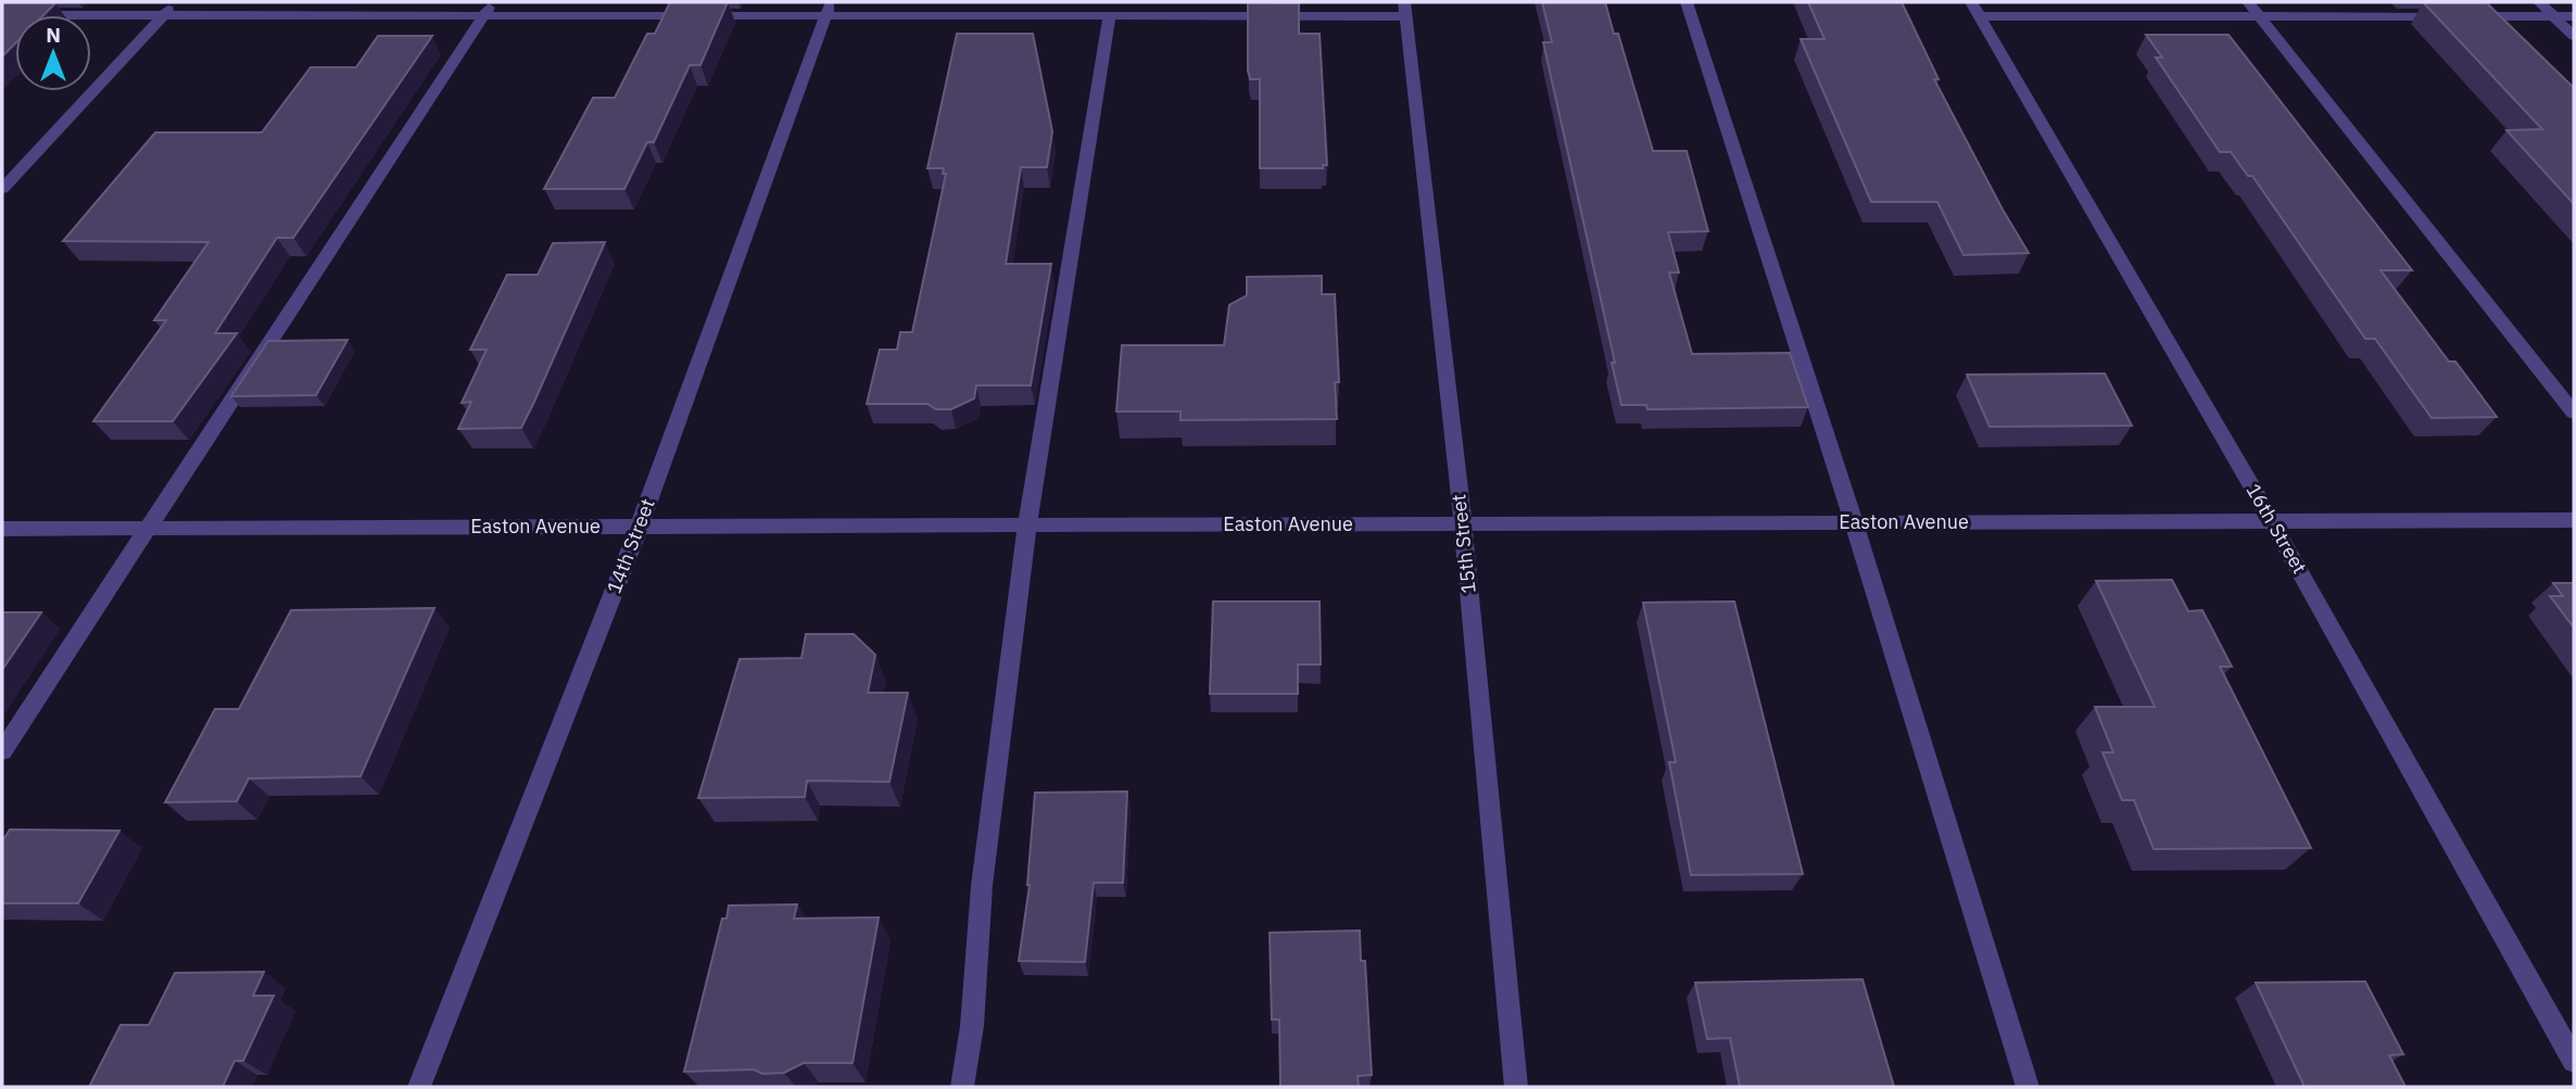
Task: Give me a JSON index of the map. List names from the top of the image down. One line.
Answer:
{"streets":{"street":["Easton Avenue","16th Street","15th Street","14th Street"]},"crossings":[["Easton Avenue","16th Street"],["Easton Avenue","15th Street"],["Easton Avenue","14th Street"]],"north":"top"}
